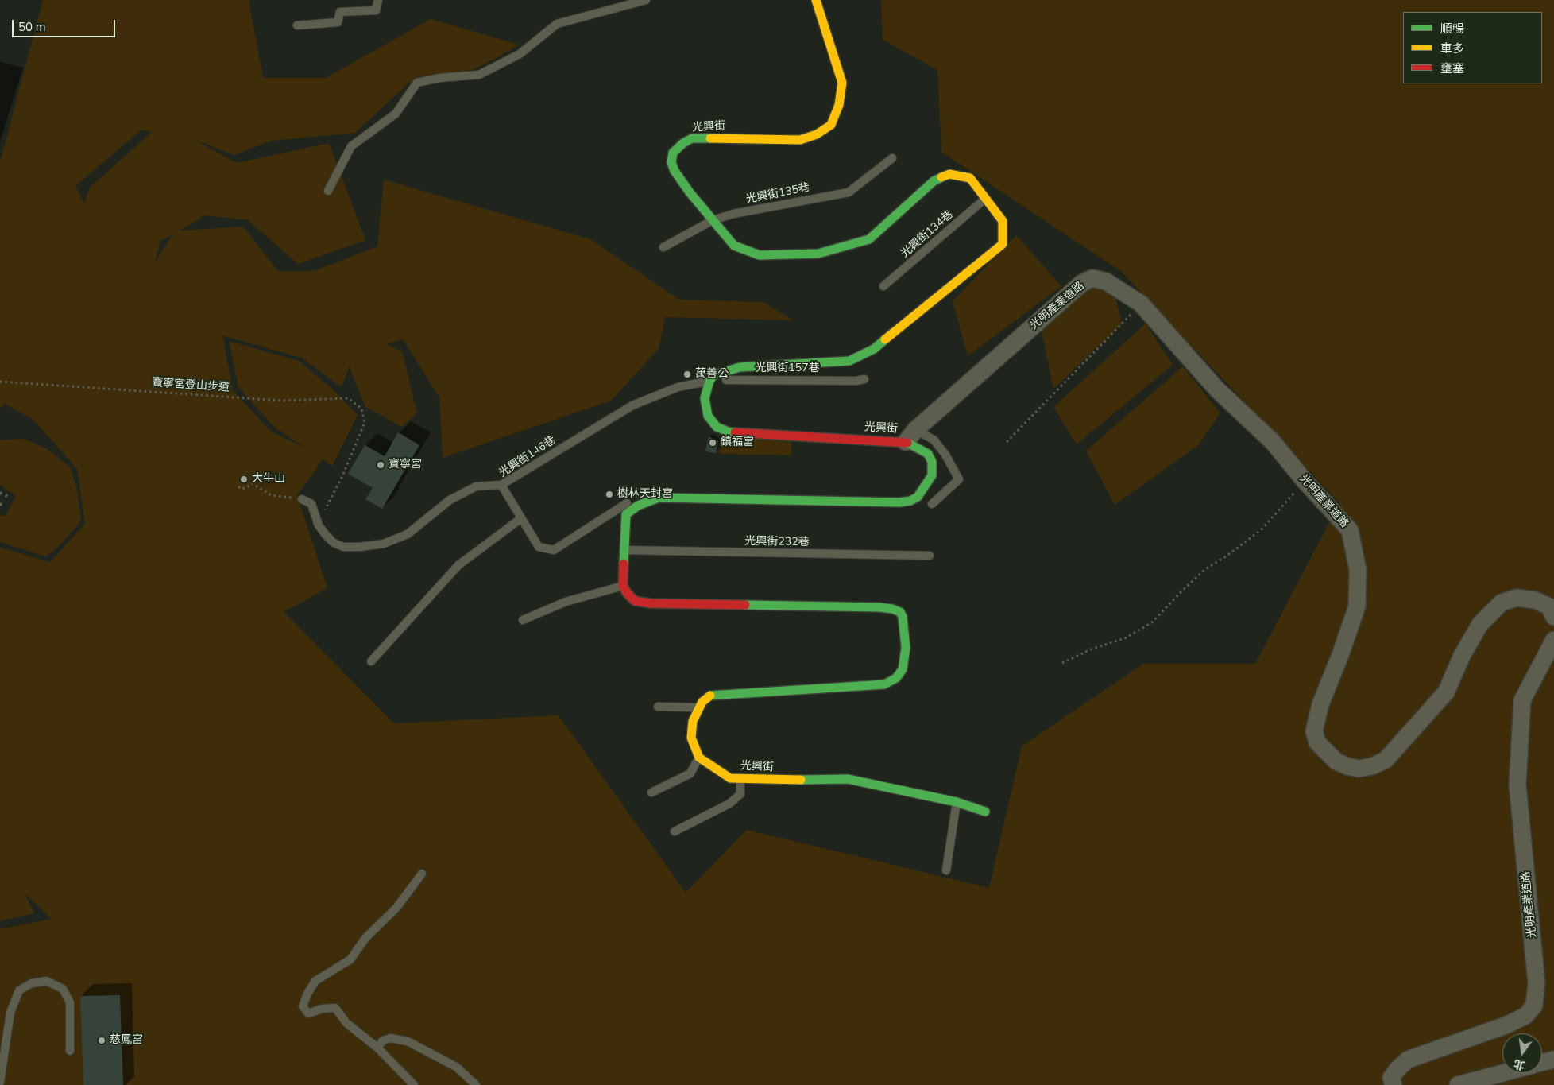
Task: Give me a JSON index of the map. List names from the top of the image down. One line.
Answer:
{"streets":{"street":["光興街","光明產業道路"],"lane":["光興街135巷","光興街134巷","光興街157巷","光興街146巷","光興街232巷"],"path":["寶寧宮登山步道"]},"crossings":[["光興街","光興街135巷"],["光興街","光興街134巷"],["光興街","光明產業道路"],["光興街","光興街157巷"],["光興街","光興街146巷"],["光興街","光興街232巷"],["光興街157巷","光興街146巷"]],"places":["萬善公","鎮福宮","寶寧宮","大牛山","樹林天封宮","慈鳳宮"],"legend":["順暢","車多","壅塞"],"scale_bar":"50 m","north":"bottom"}
